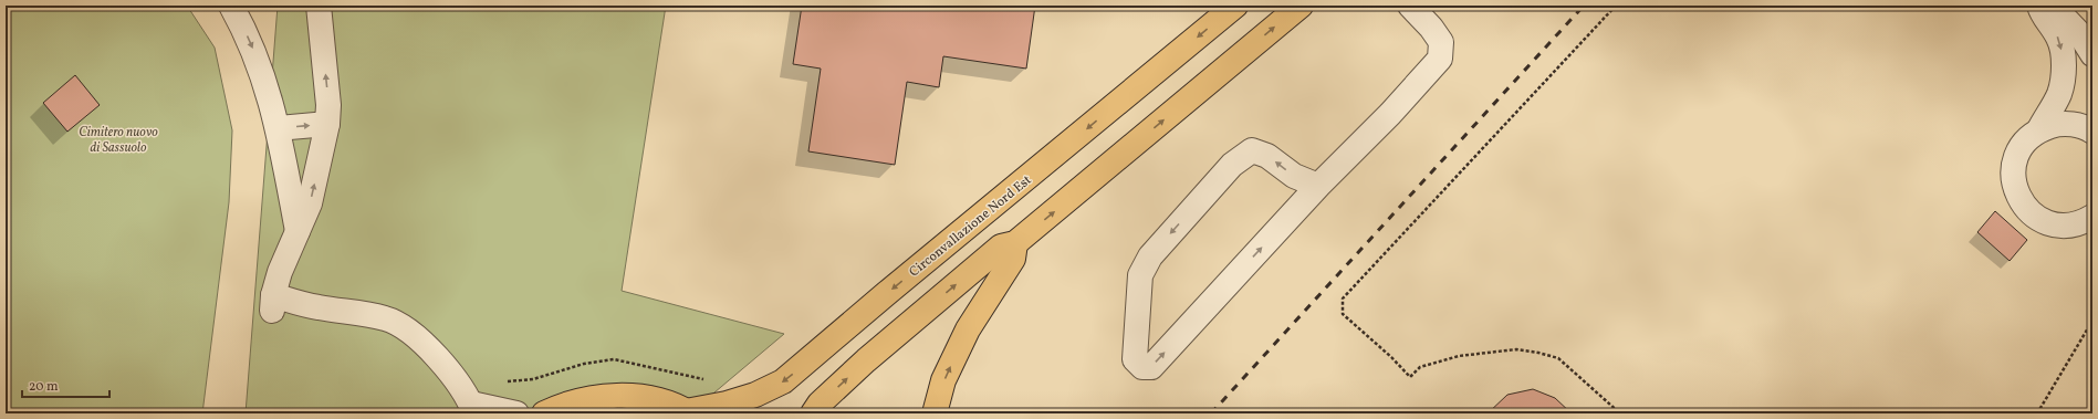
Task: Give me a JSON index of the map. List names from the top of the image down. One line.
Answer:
{"streets":{"main road":["Circonvallazione Nord Est"]},"parks":["Cimitero nuovo di Sassuolo"],"scale_bar":"20 m"}
